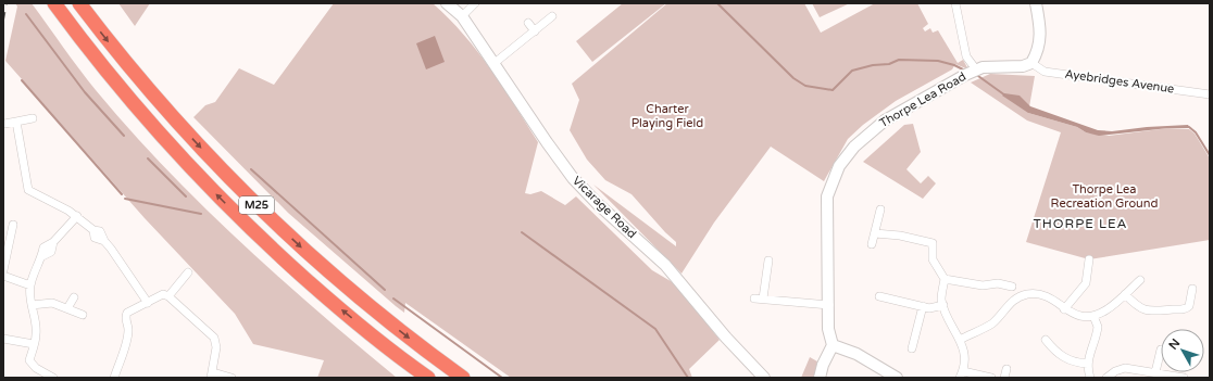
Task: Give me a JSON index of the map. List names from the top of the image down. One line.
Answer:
{"streets":{"highway":["M25"],"main road":["Thorpe Lea Road","Vicarage Road"],"street":["Ayebridges Avenue"]},"crossings":[["Ayebridges Avenue","Thorpe Lea Road"]],"districts":["THORPE LEA"],"parks":["Charter Playing Field","Thorpe Lea Recreation Ground"],"north":"top left"}
